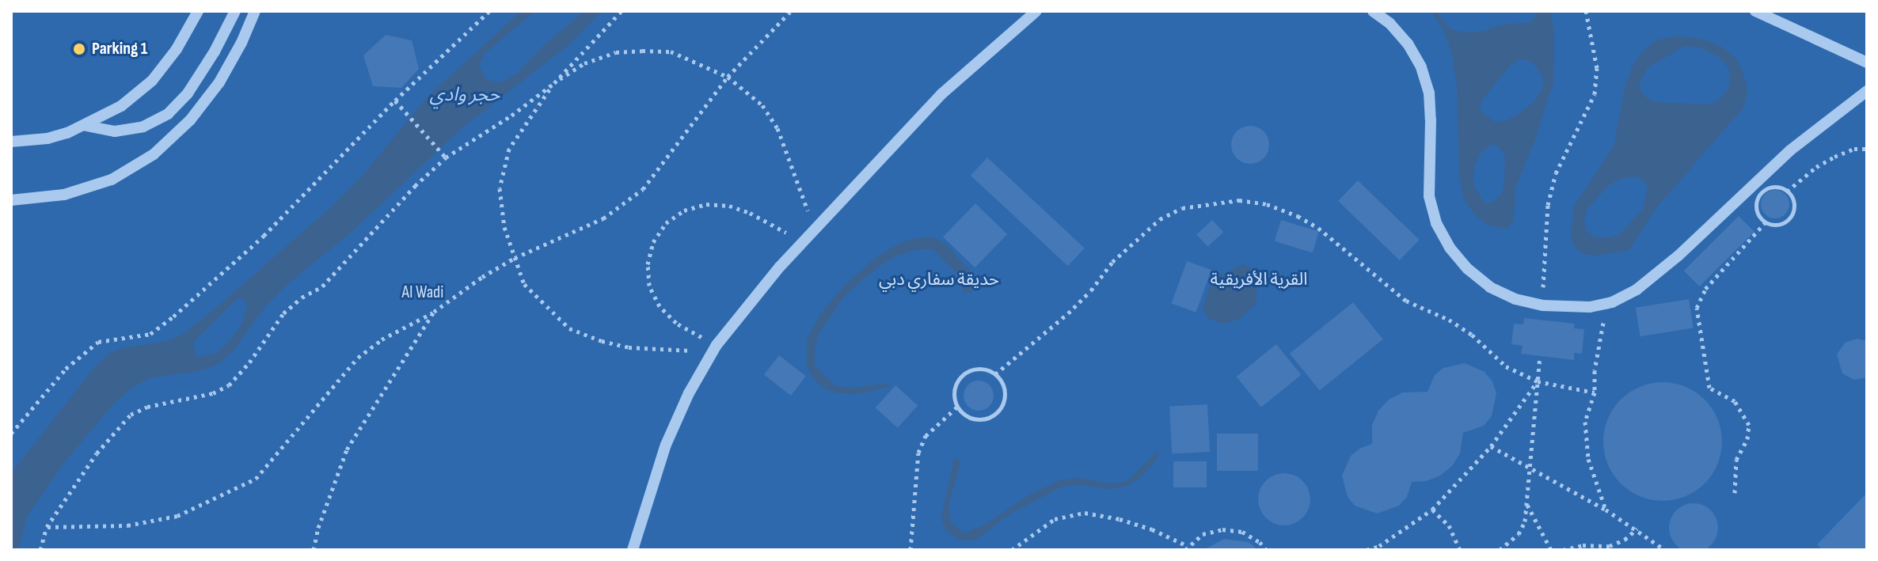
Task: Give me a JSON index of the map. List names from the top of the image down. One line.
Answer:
{"water":["حجر وادي"],"parks":["حديقة سفاري دبي","القرية الأفريقية","Al Wadi"],"places":["Parking 1"]}
